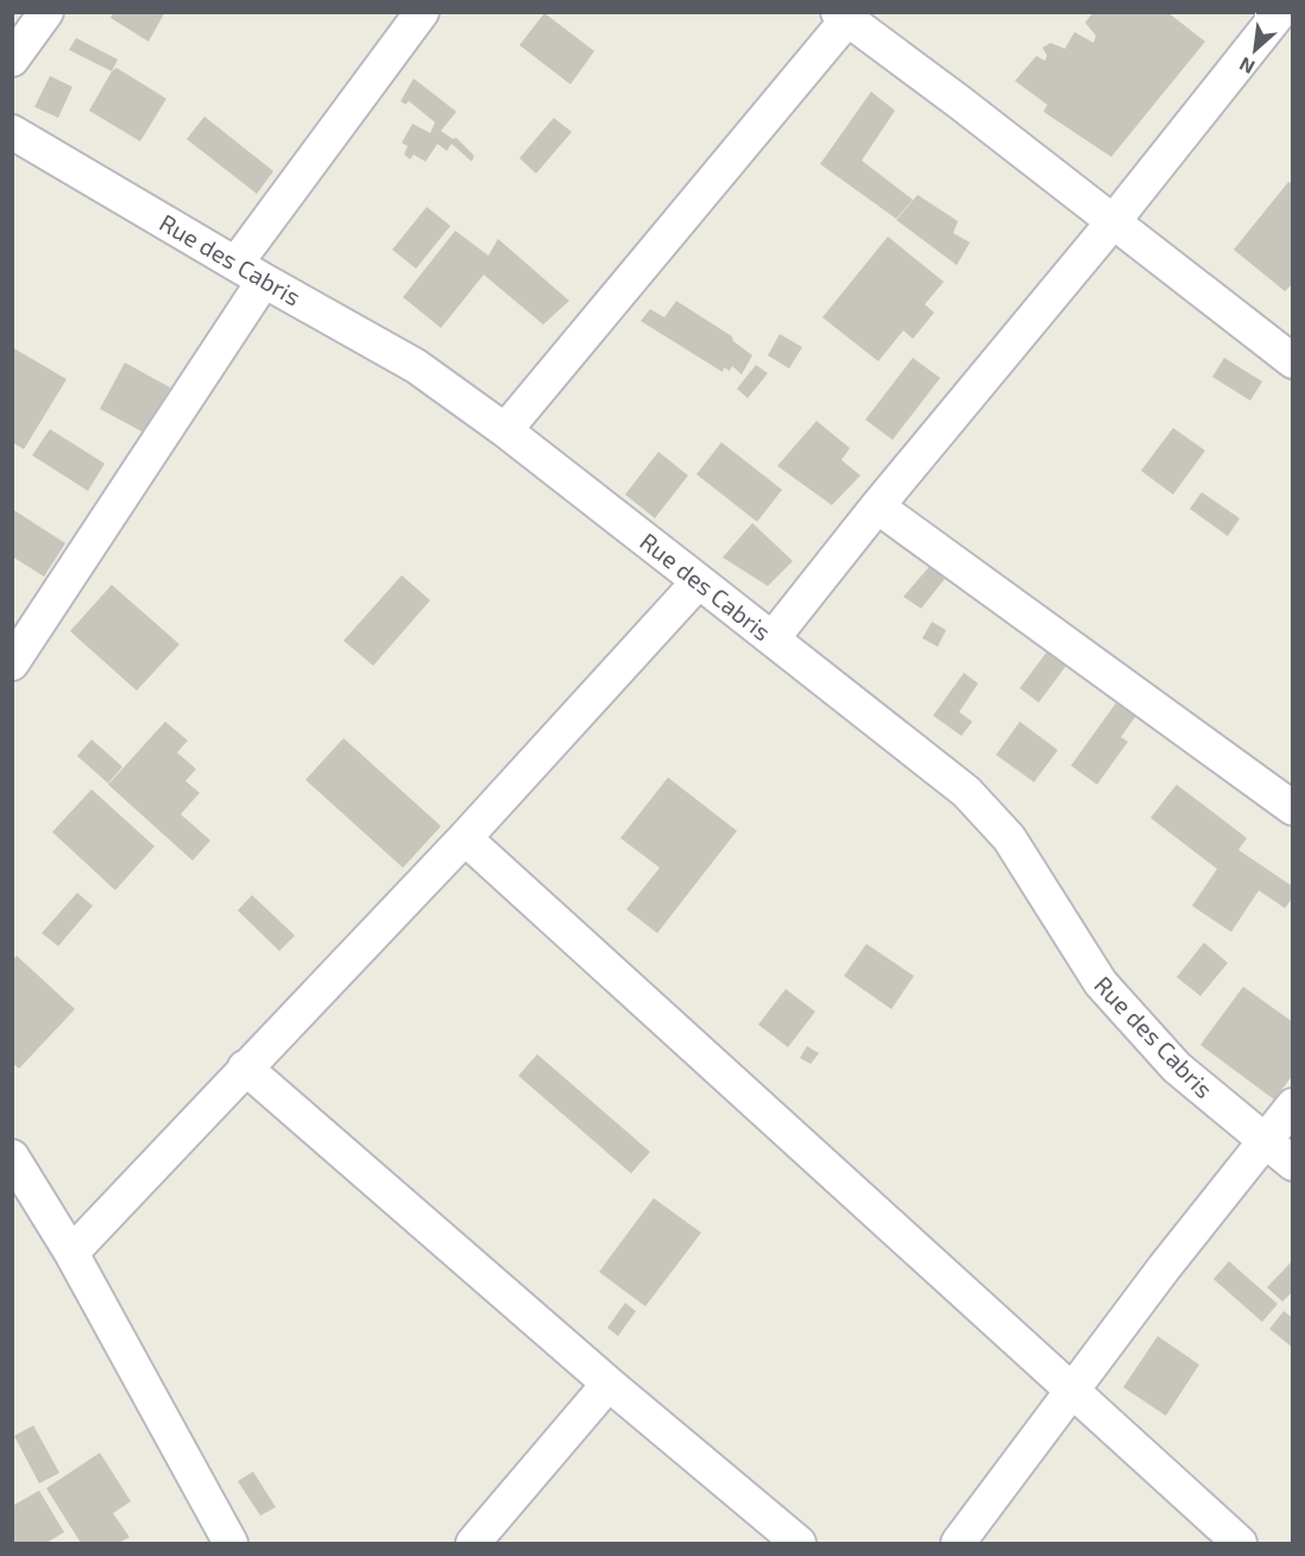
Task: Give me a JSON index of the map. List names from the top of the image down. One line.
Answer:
{"streets":{"street":["Rue des Cabris"]},"north":"bottom left"}
